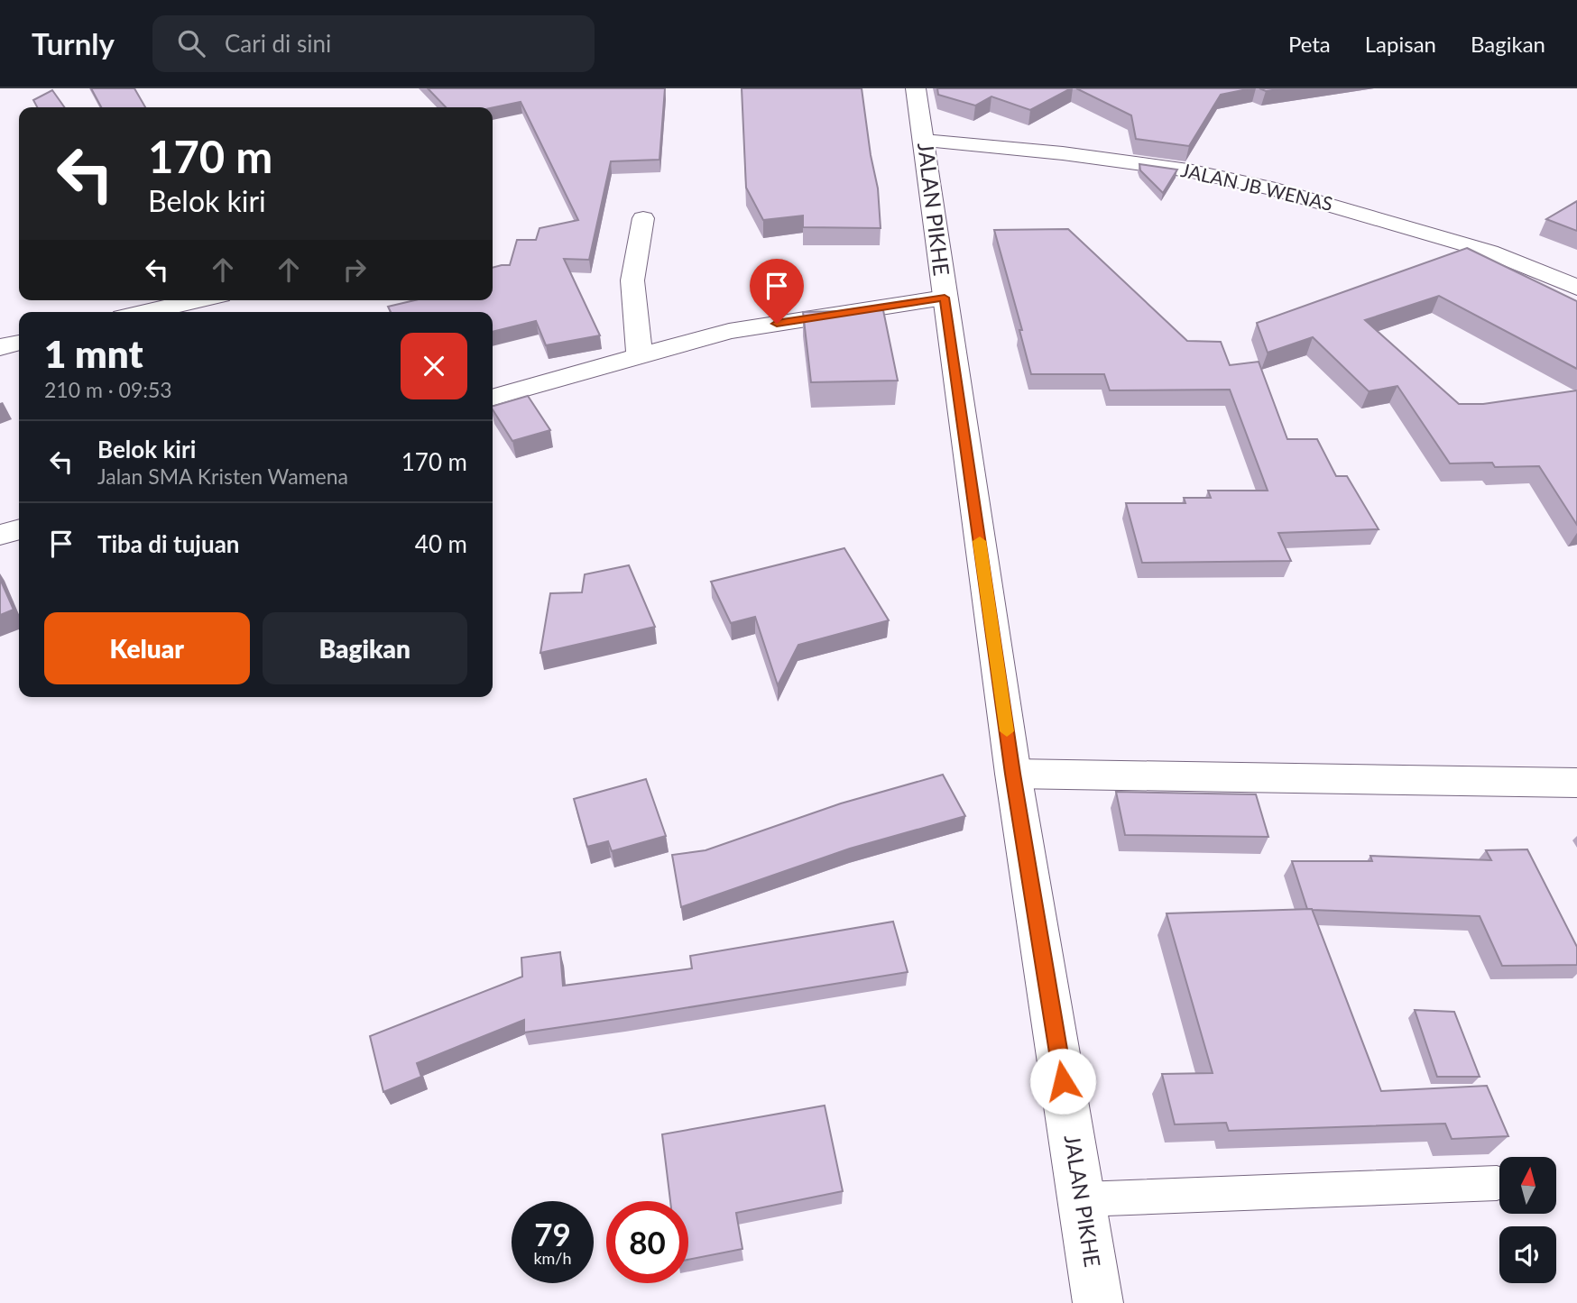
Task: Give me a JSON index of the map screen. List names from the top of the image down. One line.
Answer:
{"streets":{"main road":["JALAN JB WENAS","JALAN PIKHE"]},"crossings":[["JALAN JB WENAS","JALAN PIKHE"]],"north":"top","page":{"header":"Turnly","search":"Cari di sini","nav":["Peta","Lapisan","Bagikan"],"turn":["170 m","Belok kiri"],"heading":["1 mnt","210 m · 09:53"],"list":[{"name":"Belok kiri","note":"Jalan SMA Kristen Wamena","value":"170 m"},{"name":"Tiba di tujuan","value":"40 m"}],"buttons":["Keluar","Bagikan"],"speed":"79 km/h","limit":"80"}}
